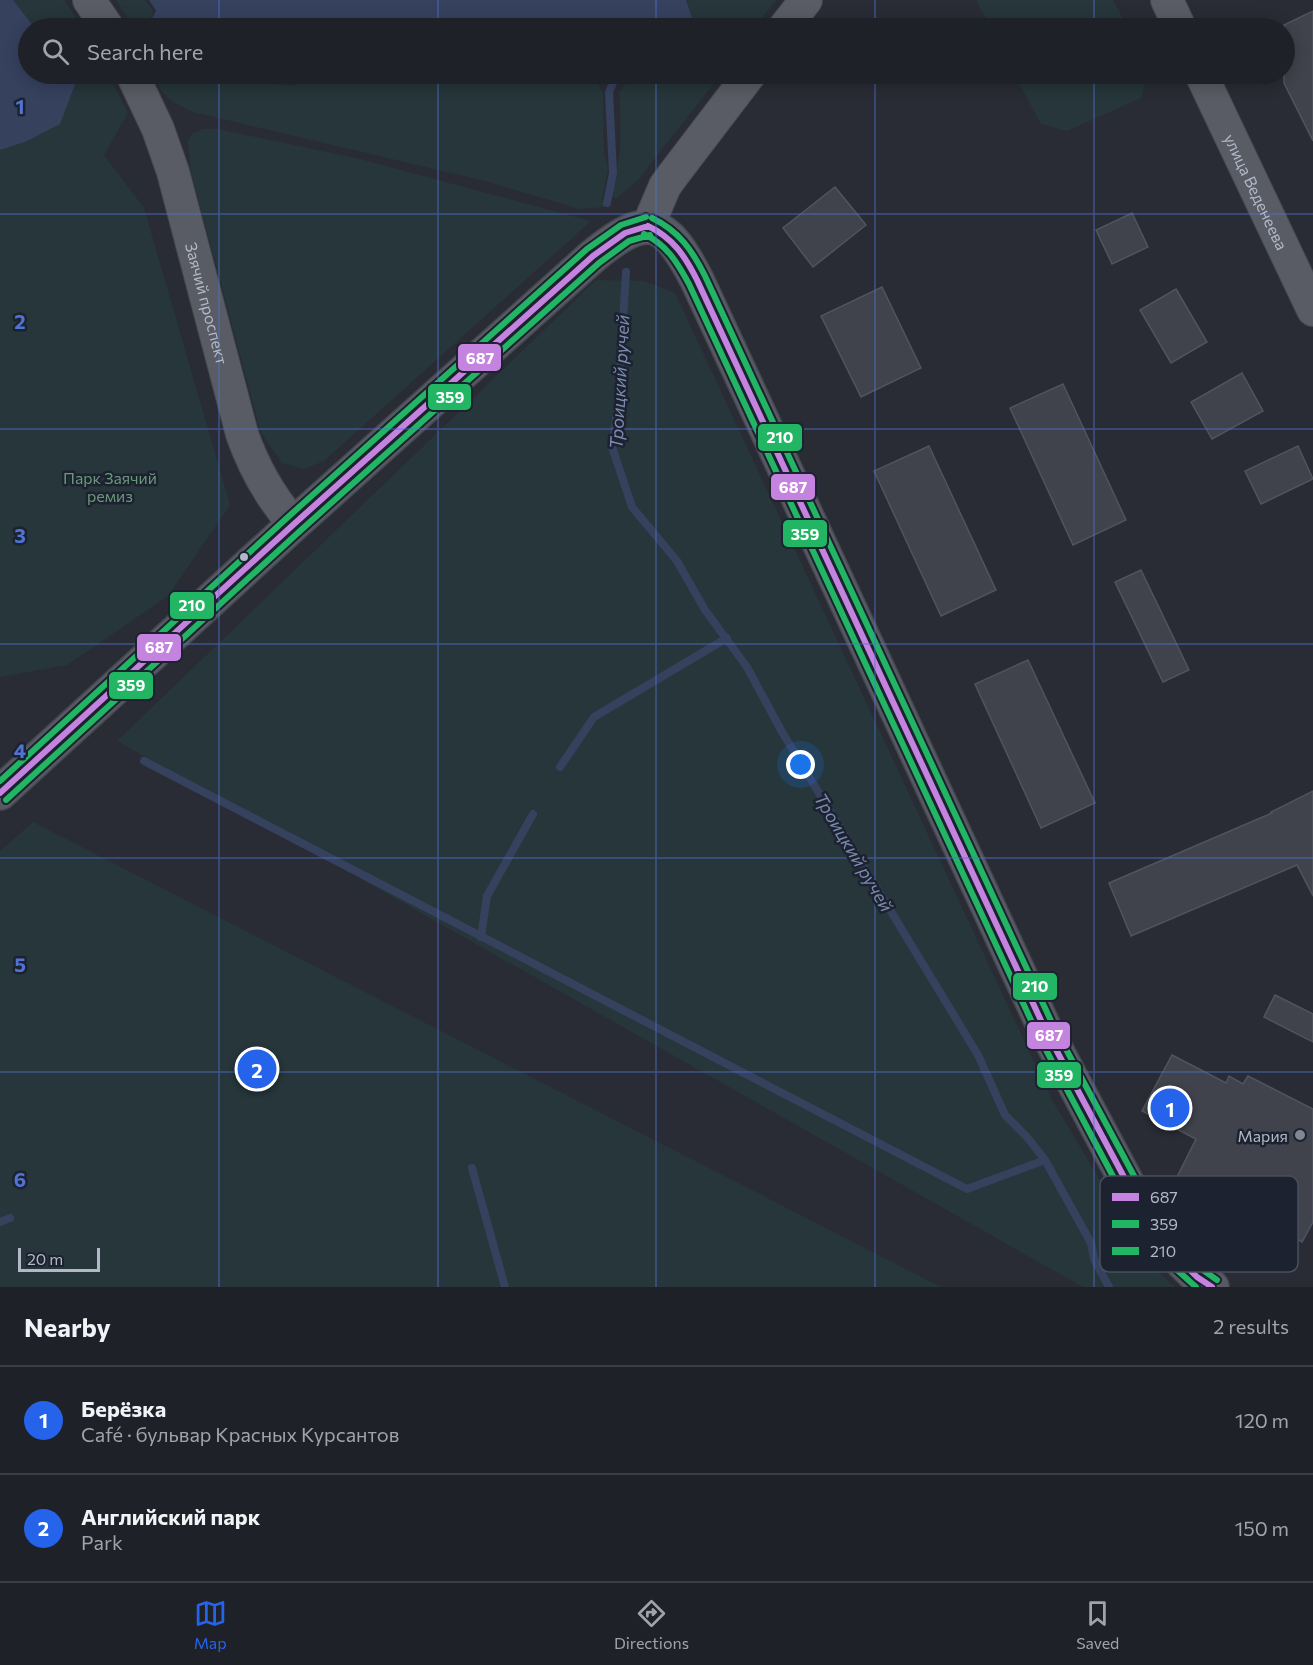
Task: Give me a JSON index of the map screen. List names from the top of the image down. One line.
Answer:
{"streets":{"street":["улица Веденеева","Заячий проспект"]},"water":["Троицкий ручей"],"parks":["Парк Заячий ремиз"],"places":["Мария"],"lines":["transit line 210","transit line 687","transit line 359"],"legend":["687","359","210"],"scale_bar":"20 m","page":{"search":"Search here","pins":["2","1"],"scale":"20 m","heading":["Nearby","2 results"],"list":[{"mark":"1","name":"Берёзка","note":"Café · бульвар Красных Курсантов","value":"120 m"},{"mark":"2","name":"Английский парк","note":"Park","value":"150 m"}],"nav":["Map","Directions","Saved"]},"grid":{"rows":["1","2","3","4","5","6"]}}
